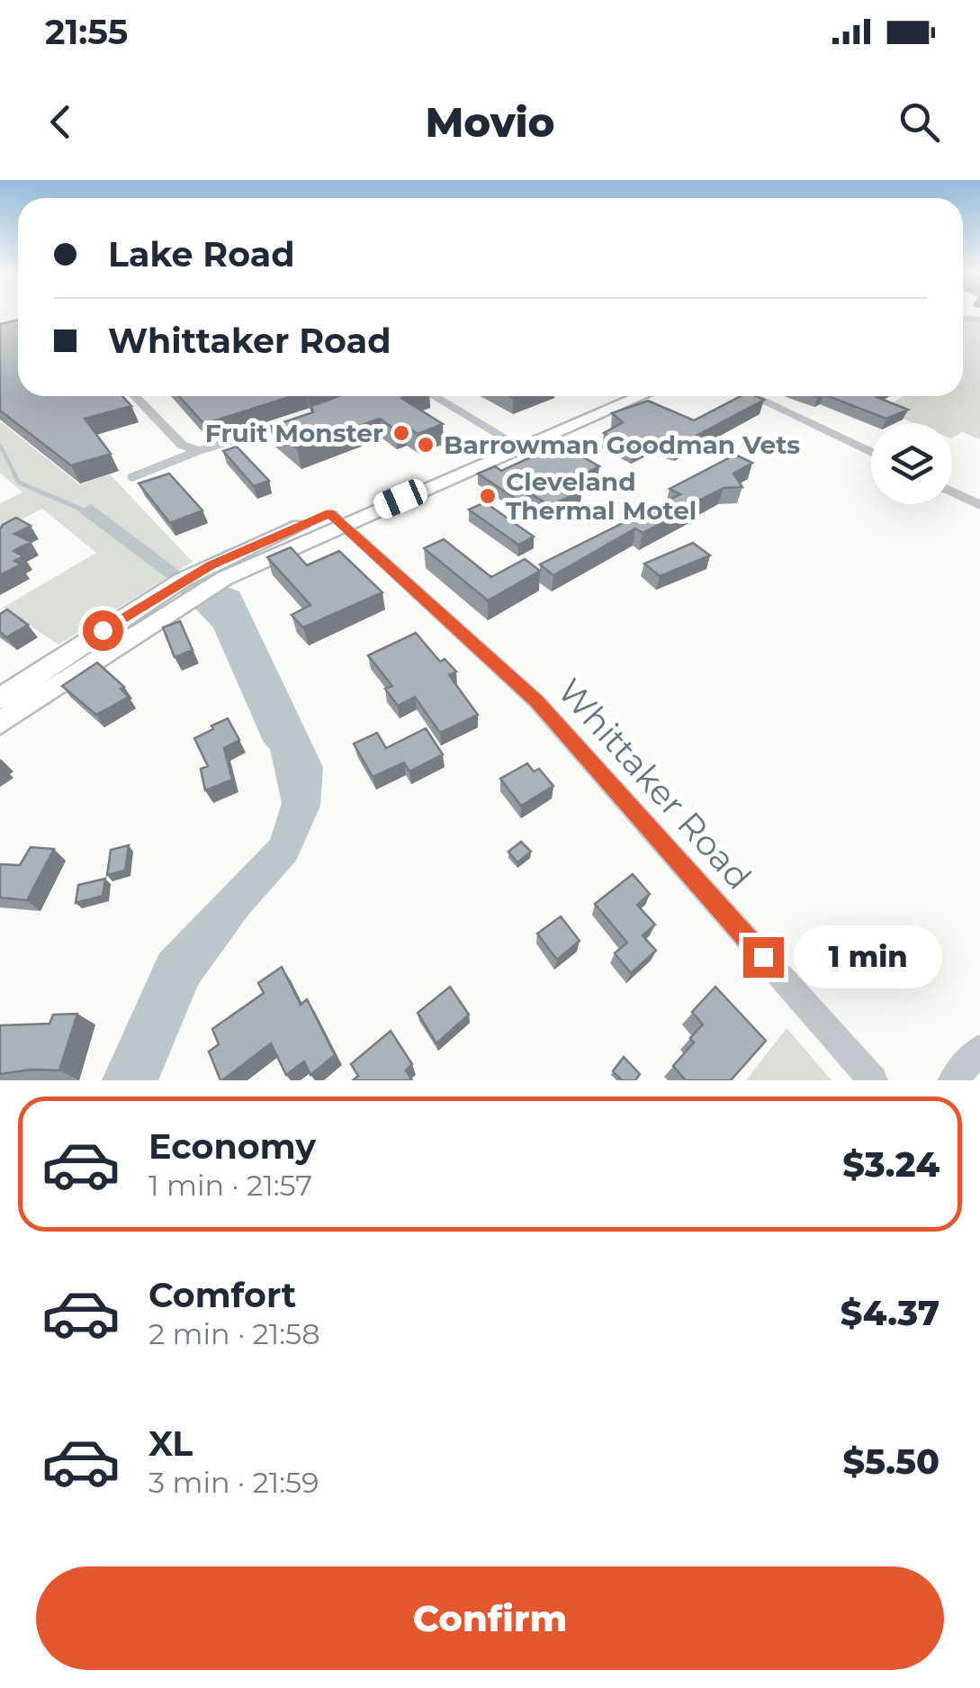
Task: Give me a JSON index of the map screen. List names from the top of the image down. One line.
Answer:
{"streets":{"street":["Whittaker Road"]},"places":["Fruit Monster","Barrowman Goodman Vets","Cleveland Thermal Motel"],"page":{"status":"21:55","header":"Movio","banner":["Lake Road","Whittaker Road"],"bubble":"1 min","list":[{"name":"Economy","note":"1 min · 21:57","value":"$3.24"},{"name":"Comfort","note":"2 min · 21:58","value":"$4.37"},{"name":"XL","note":"3 min · 21:59","value":"$5.50"}],"buttons":"Confirm"}}
